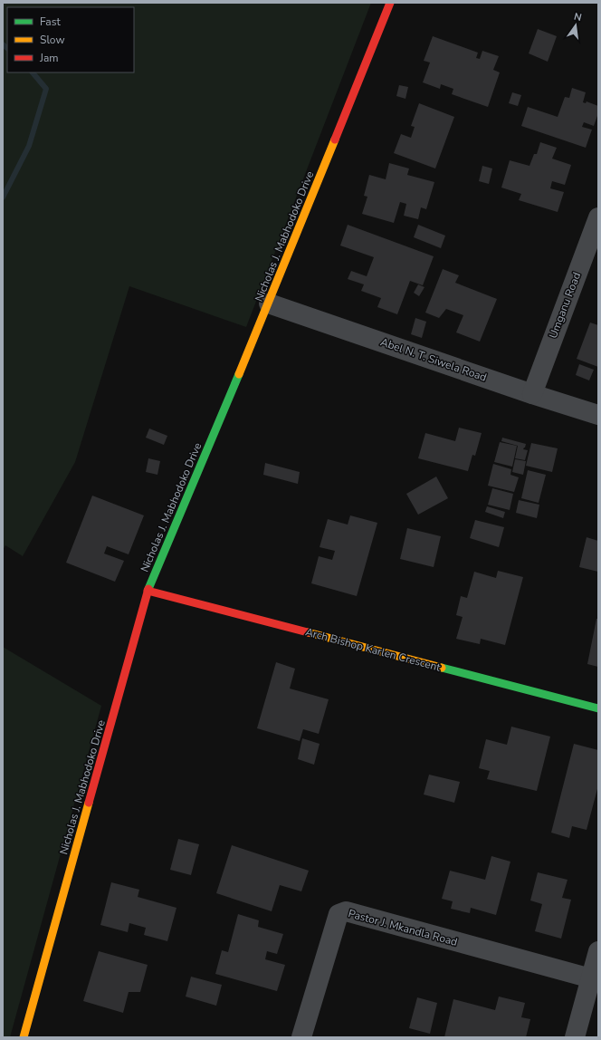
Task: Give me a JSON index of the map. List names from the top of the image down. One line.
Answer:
{"streets":{"street":["Nicholas J. Mabhodoko Drive","Umganu Road","Abel N. T. Siwela Road","Arch Bishop Karlen Crescent","Pastor J. Mkandla Road"]},"crossings":[["Nicholas J. Mabhodoko Drive","Abel N. T. Siwela Road"],["Nicholas J. Mabhodoko Drive","Arch Bishop Karlen Crescent"],["Umganu Road","Abel N. T. Siwela Road"]],"legend":["Fast","Slow","Jam"],"north":"top"}
